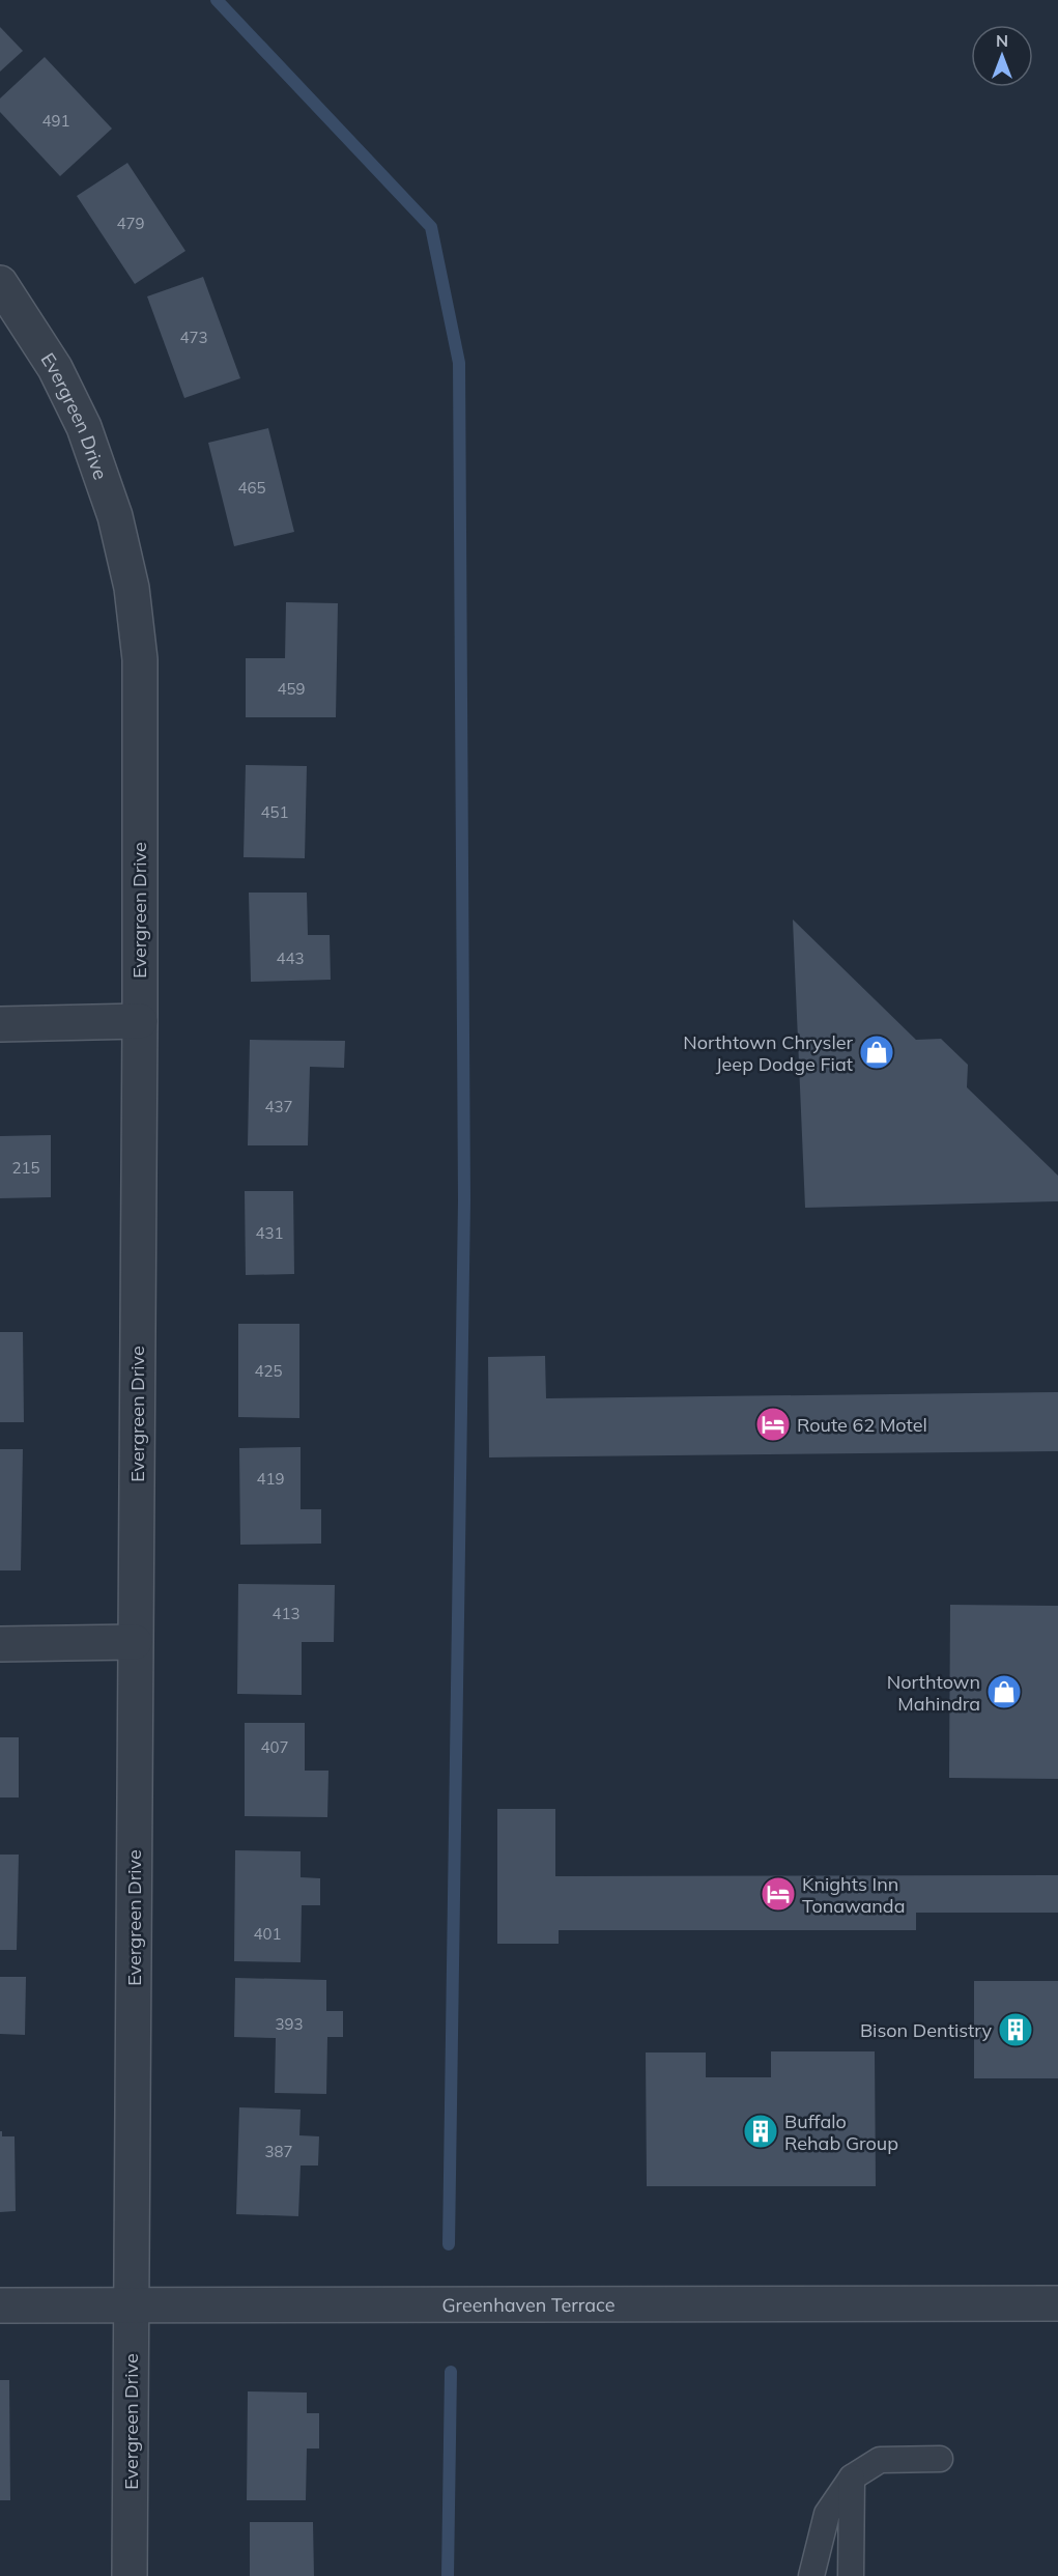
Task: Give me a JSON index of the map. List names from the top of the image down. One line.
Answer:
{"streets":{"street":["Evergreen Drive","Greenhaven Terrace"]},"crossings":[["Evergreen Drive","Greenhaven Terrace"]],"places":{"shop":["Northtown Chrysler Jeep Dodge Fiat","Northtown Mahindra"],"hotel":["Route 62 Motel","Knights Inn Tonawanda"],"building":["Bison Dentistry","Buffalo Rehab Group"]},"house_numbers":["491","479","473","465","459","451","443","437","215","431","425","419","413","407","401","393","387"],"north":"top"}
